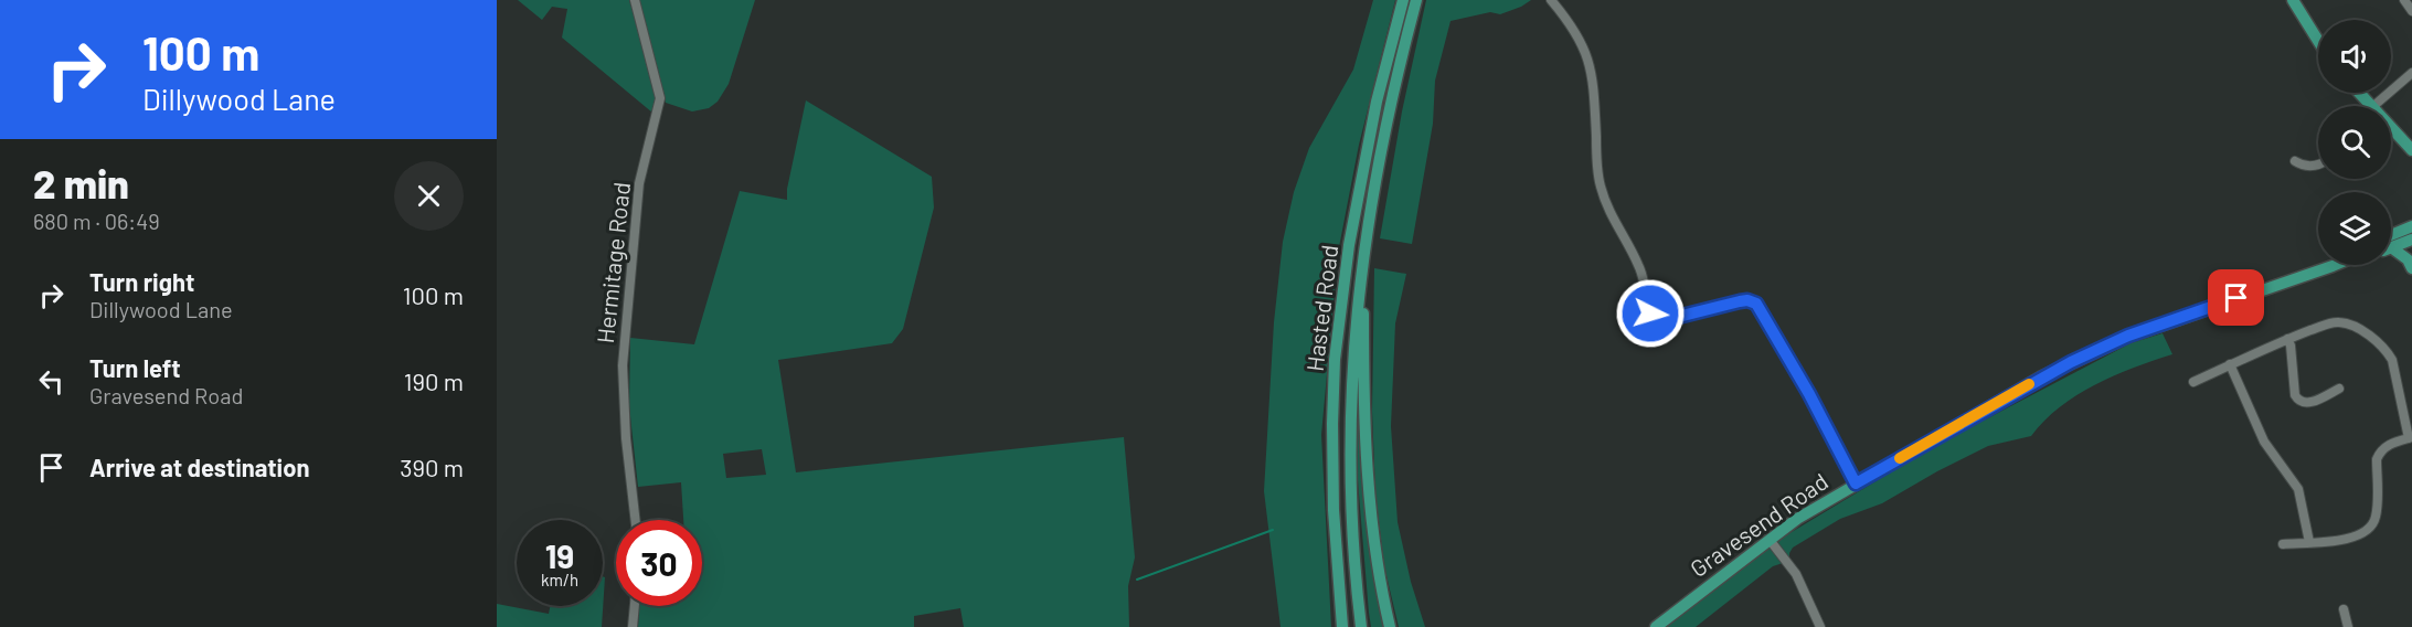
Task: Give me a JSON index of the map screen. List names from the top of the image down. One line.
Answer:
{"streets":{"main road":["Hasted Road","Gravesend Road"],"street":["Hermitage Road"]},"page":{"turn":["100 m","Dillywood Lane"],"heading":["2 min","680 m · 06:49"],"list":[{"name":"Turn right","note":"Dillywood Lane","value":"100 m"},{"name":"Turn left","note":"Gravesend Road","value":"190 m"},{"name":"Arrive at destination","value":"390 m"}],"speed":"19 km/h","limit":"30"}}
